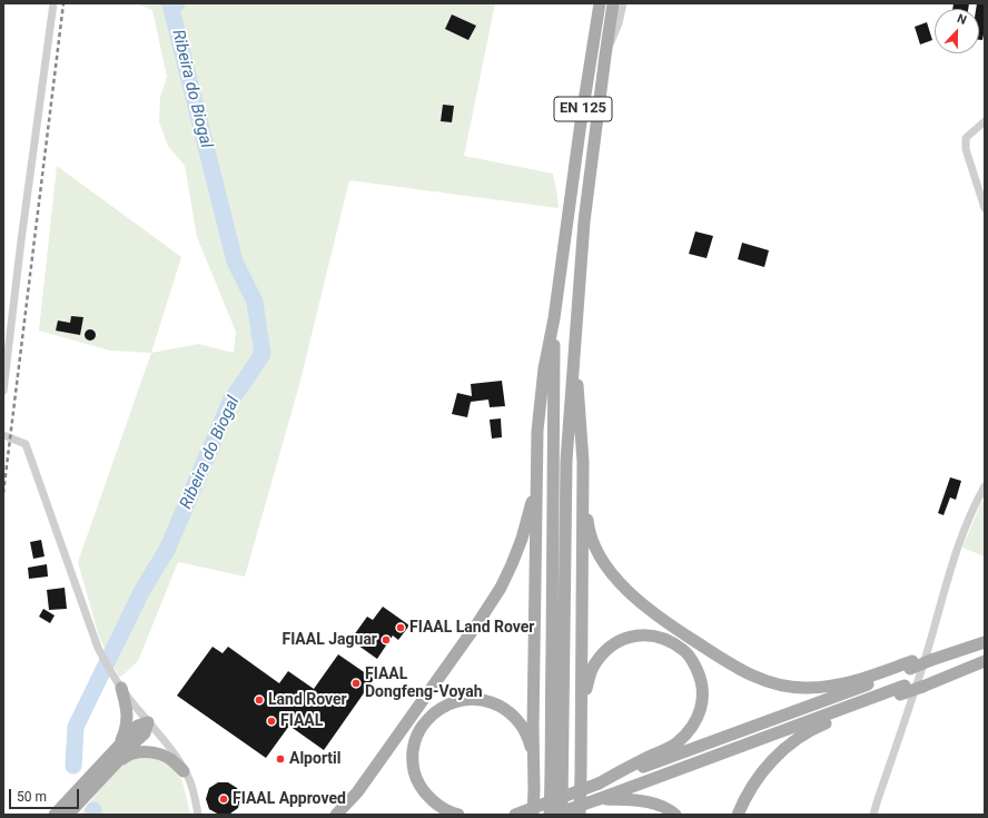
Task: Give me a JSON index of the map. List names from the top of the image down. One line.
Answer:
{"streets":{"main road":["EN 125"]},"water":["Ribeira do Biogal"],"places":["FIAAL Land Rover","FIAAL Jaguar","FIAAL Dongfeng-Voyah","Land Rover","FIAAL","Alportil","FIAAL Approved"],"scale_bar":"50 m","north":"top"}
